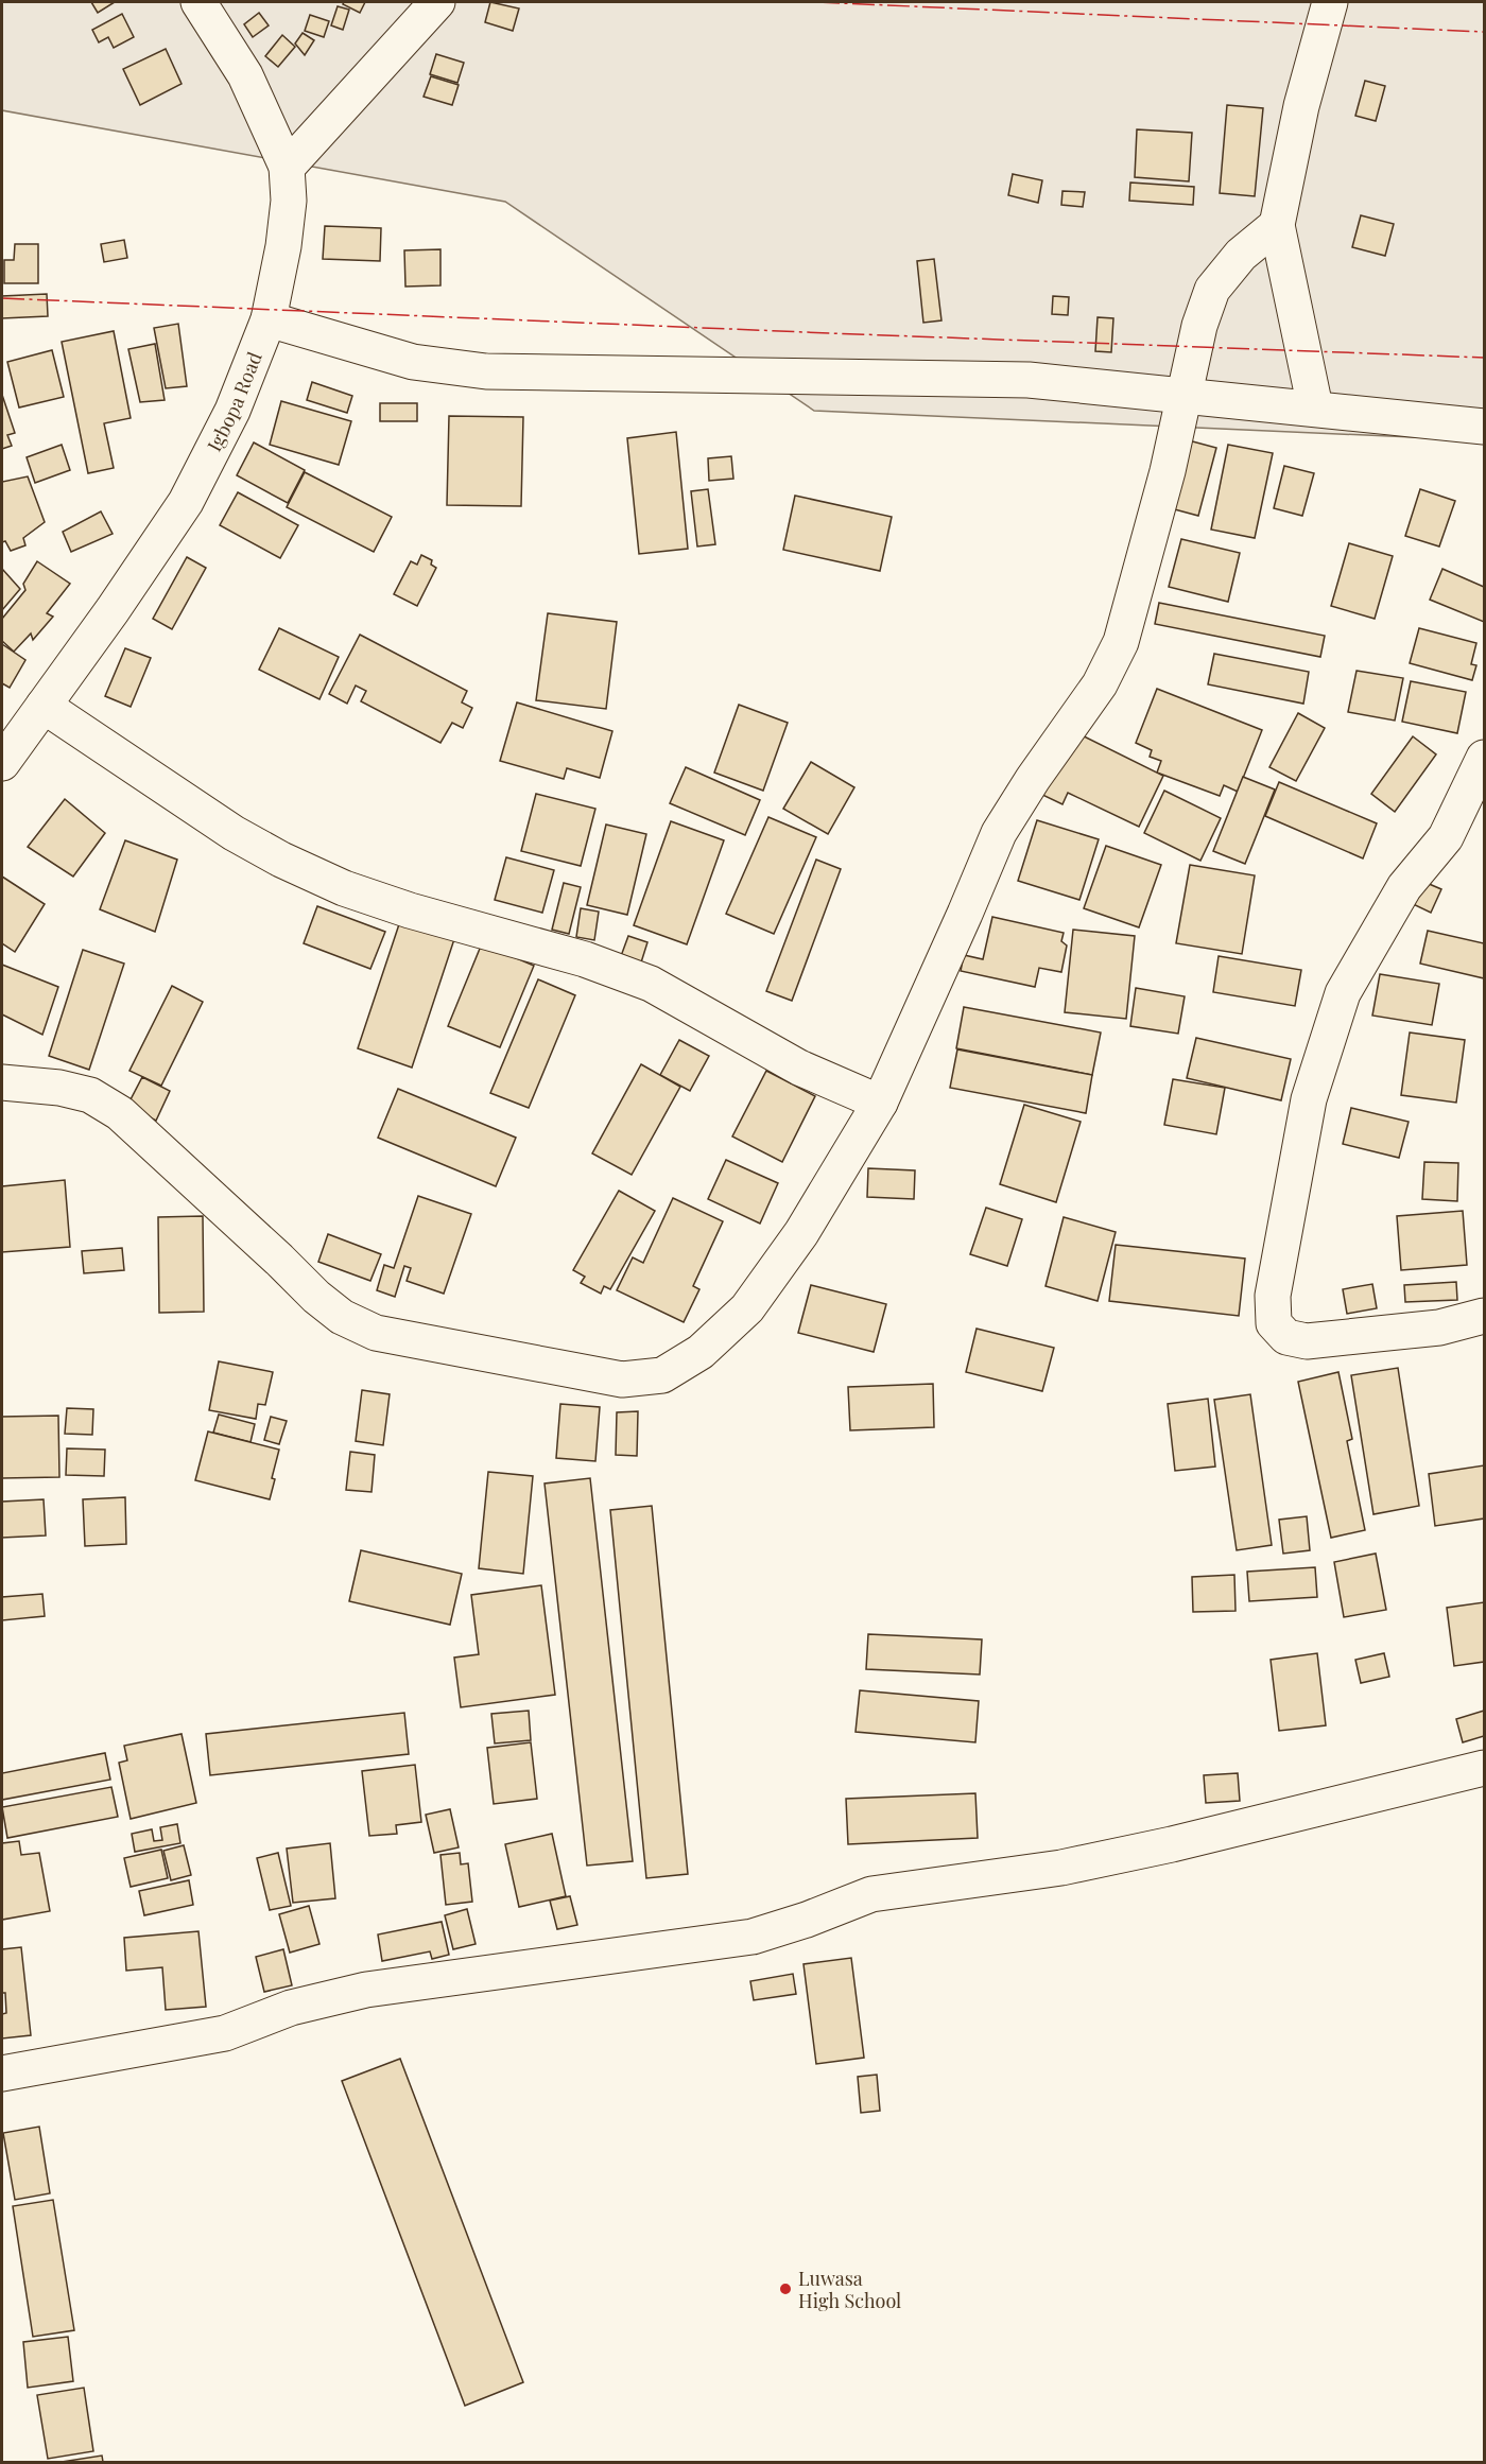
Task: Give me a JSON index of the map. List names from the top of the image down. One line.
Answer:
{"streets":{"street":["Igbopa Road"]},"places":["Luwasa High School"]}
